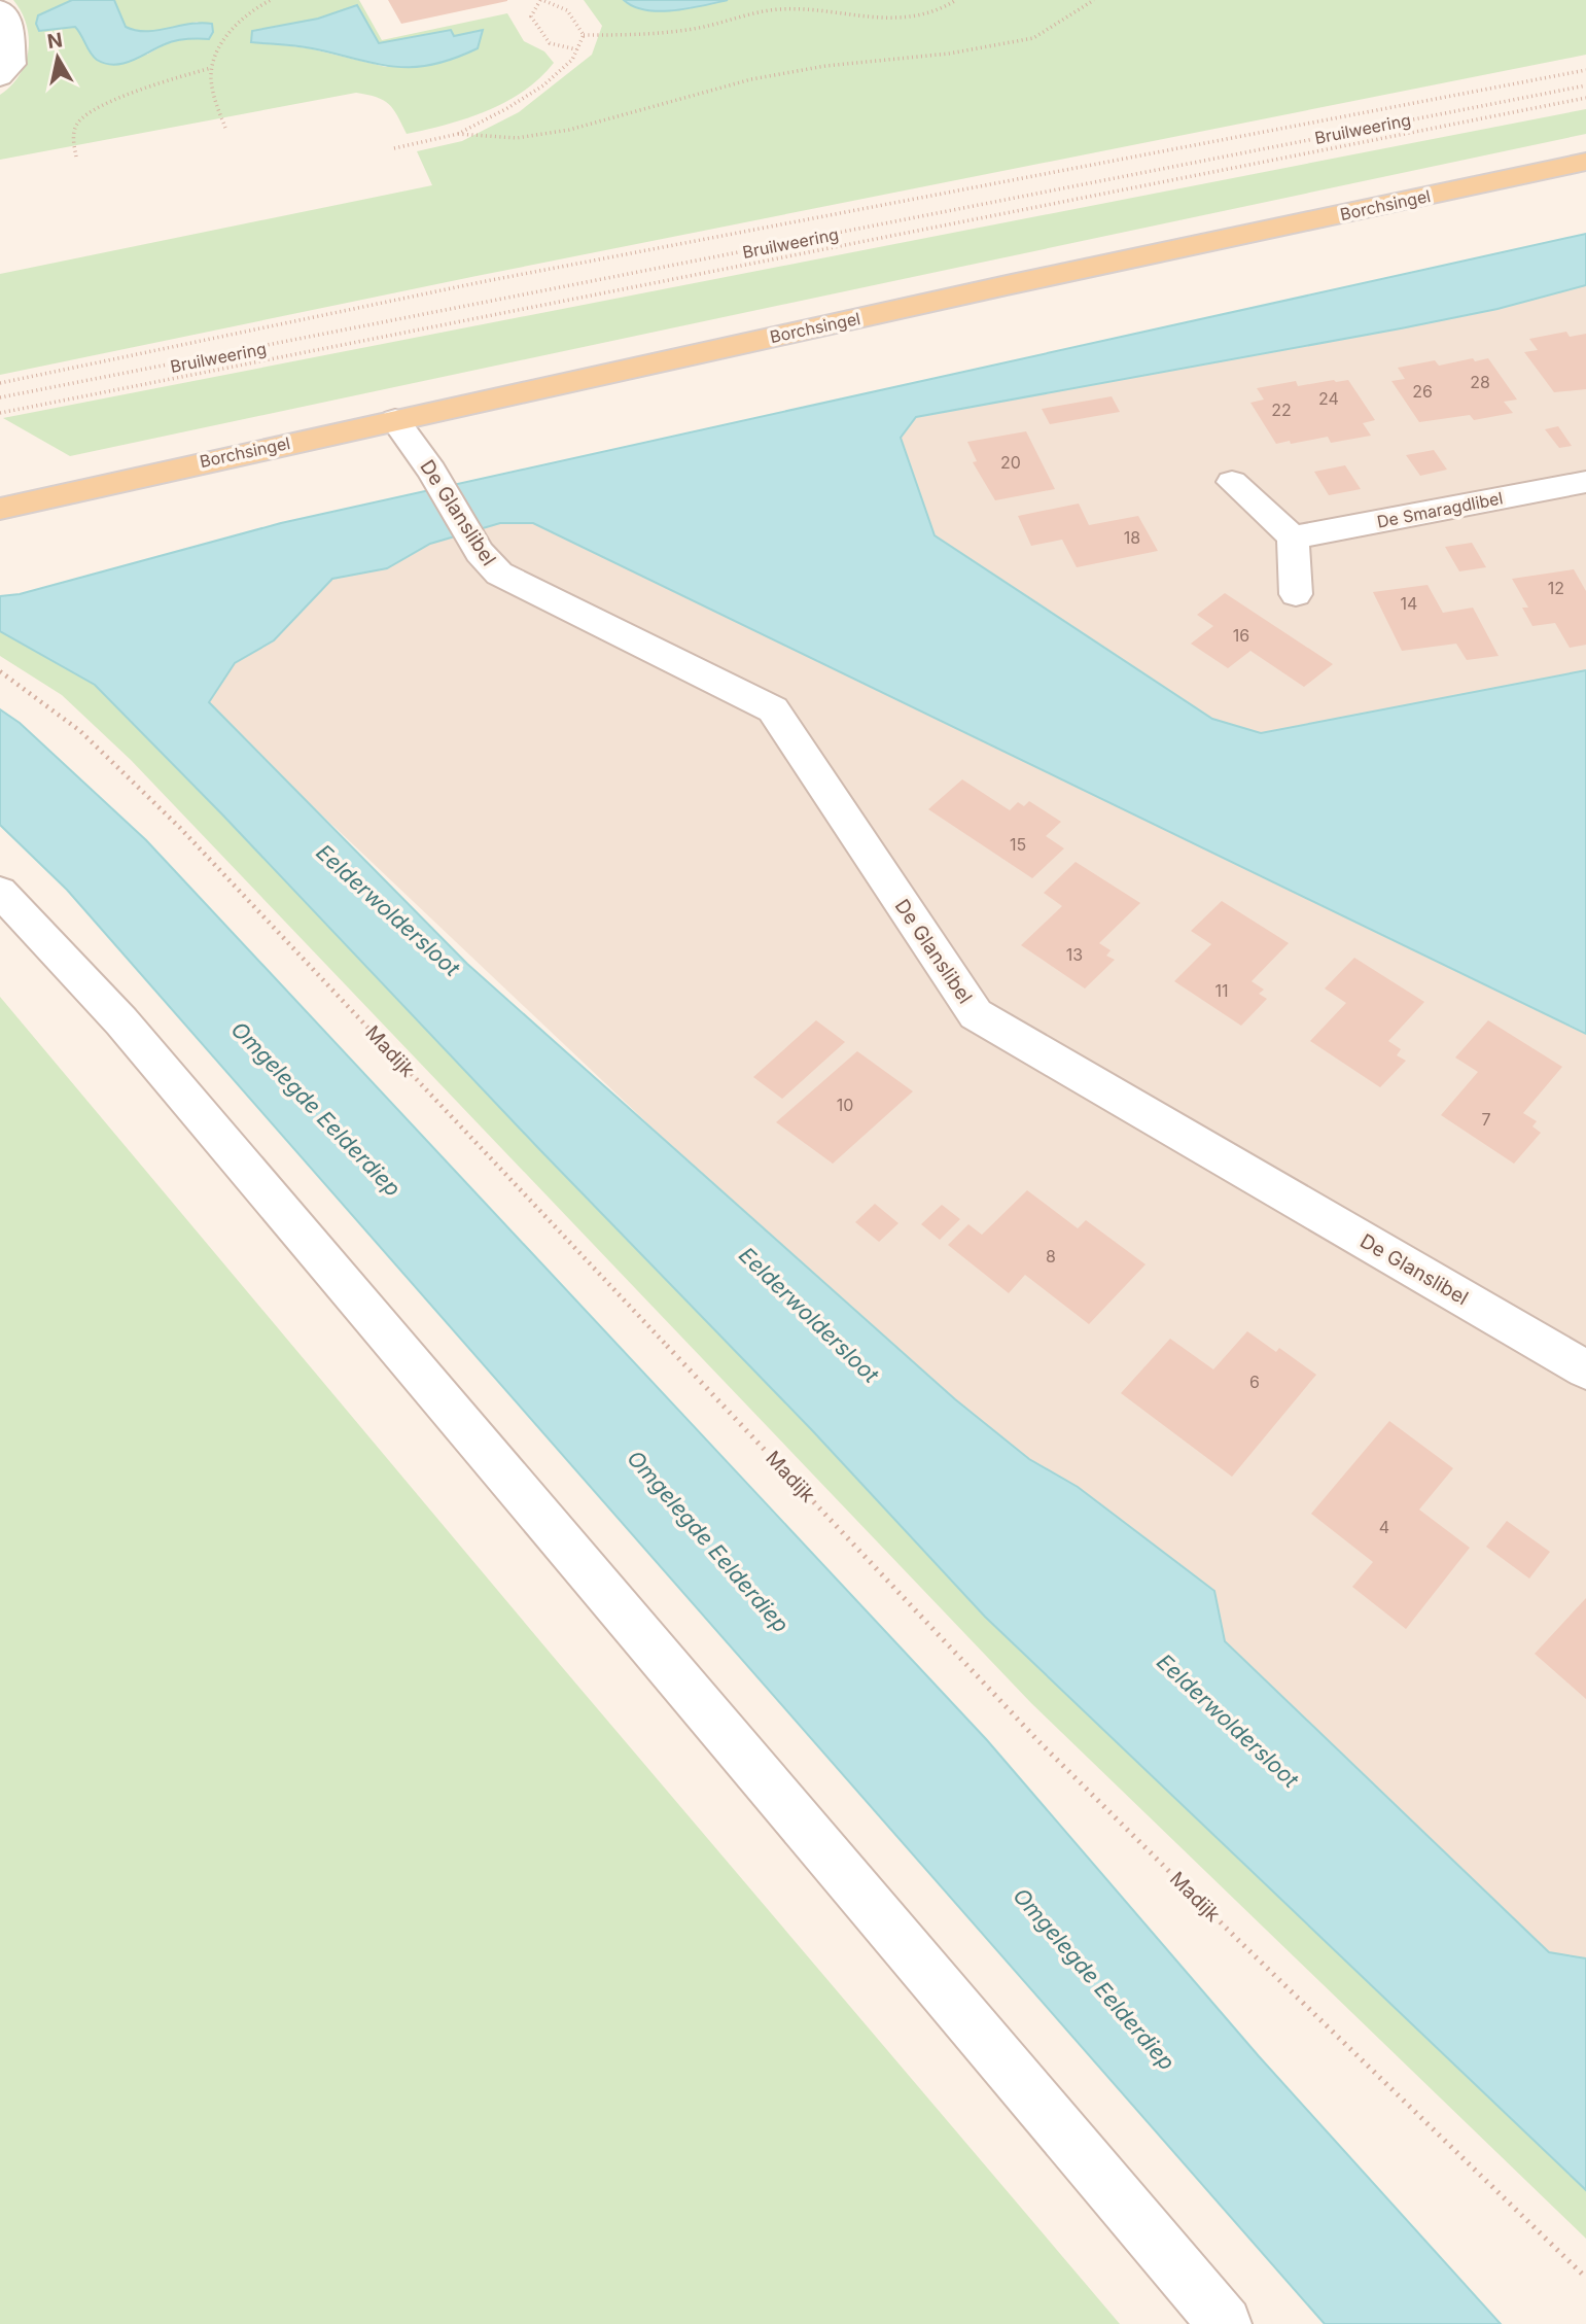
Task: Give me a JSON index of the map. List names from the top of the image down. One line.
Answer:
{"streets":{"main road":["Borchsingel"],"street":["De Smaragdlibel","De Glanslibel"],"path":["Bruilweering","Madijk"]},"crossings":[["Borchsingel","De Glanslibel"]],"water":["Eelderwoldersloot","Omgelegde Eelderdiep"],"house_numbers":["28","26","24","22","20","18","12","14","16","15","13","11","10","7","8","6","4"],"north":"top"}
